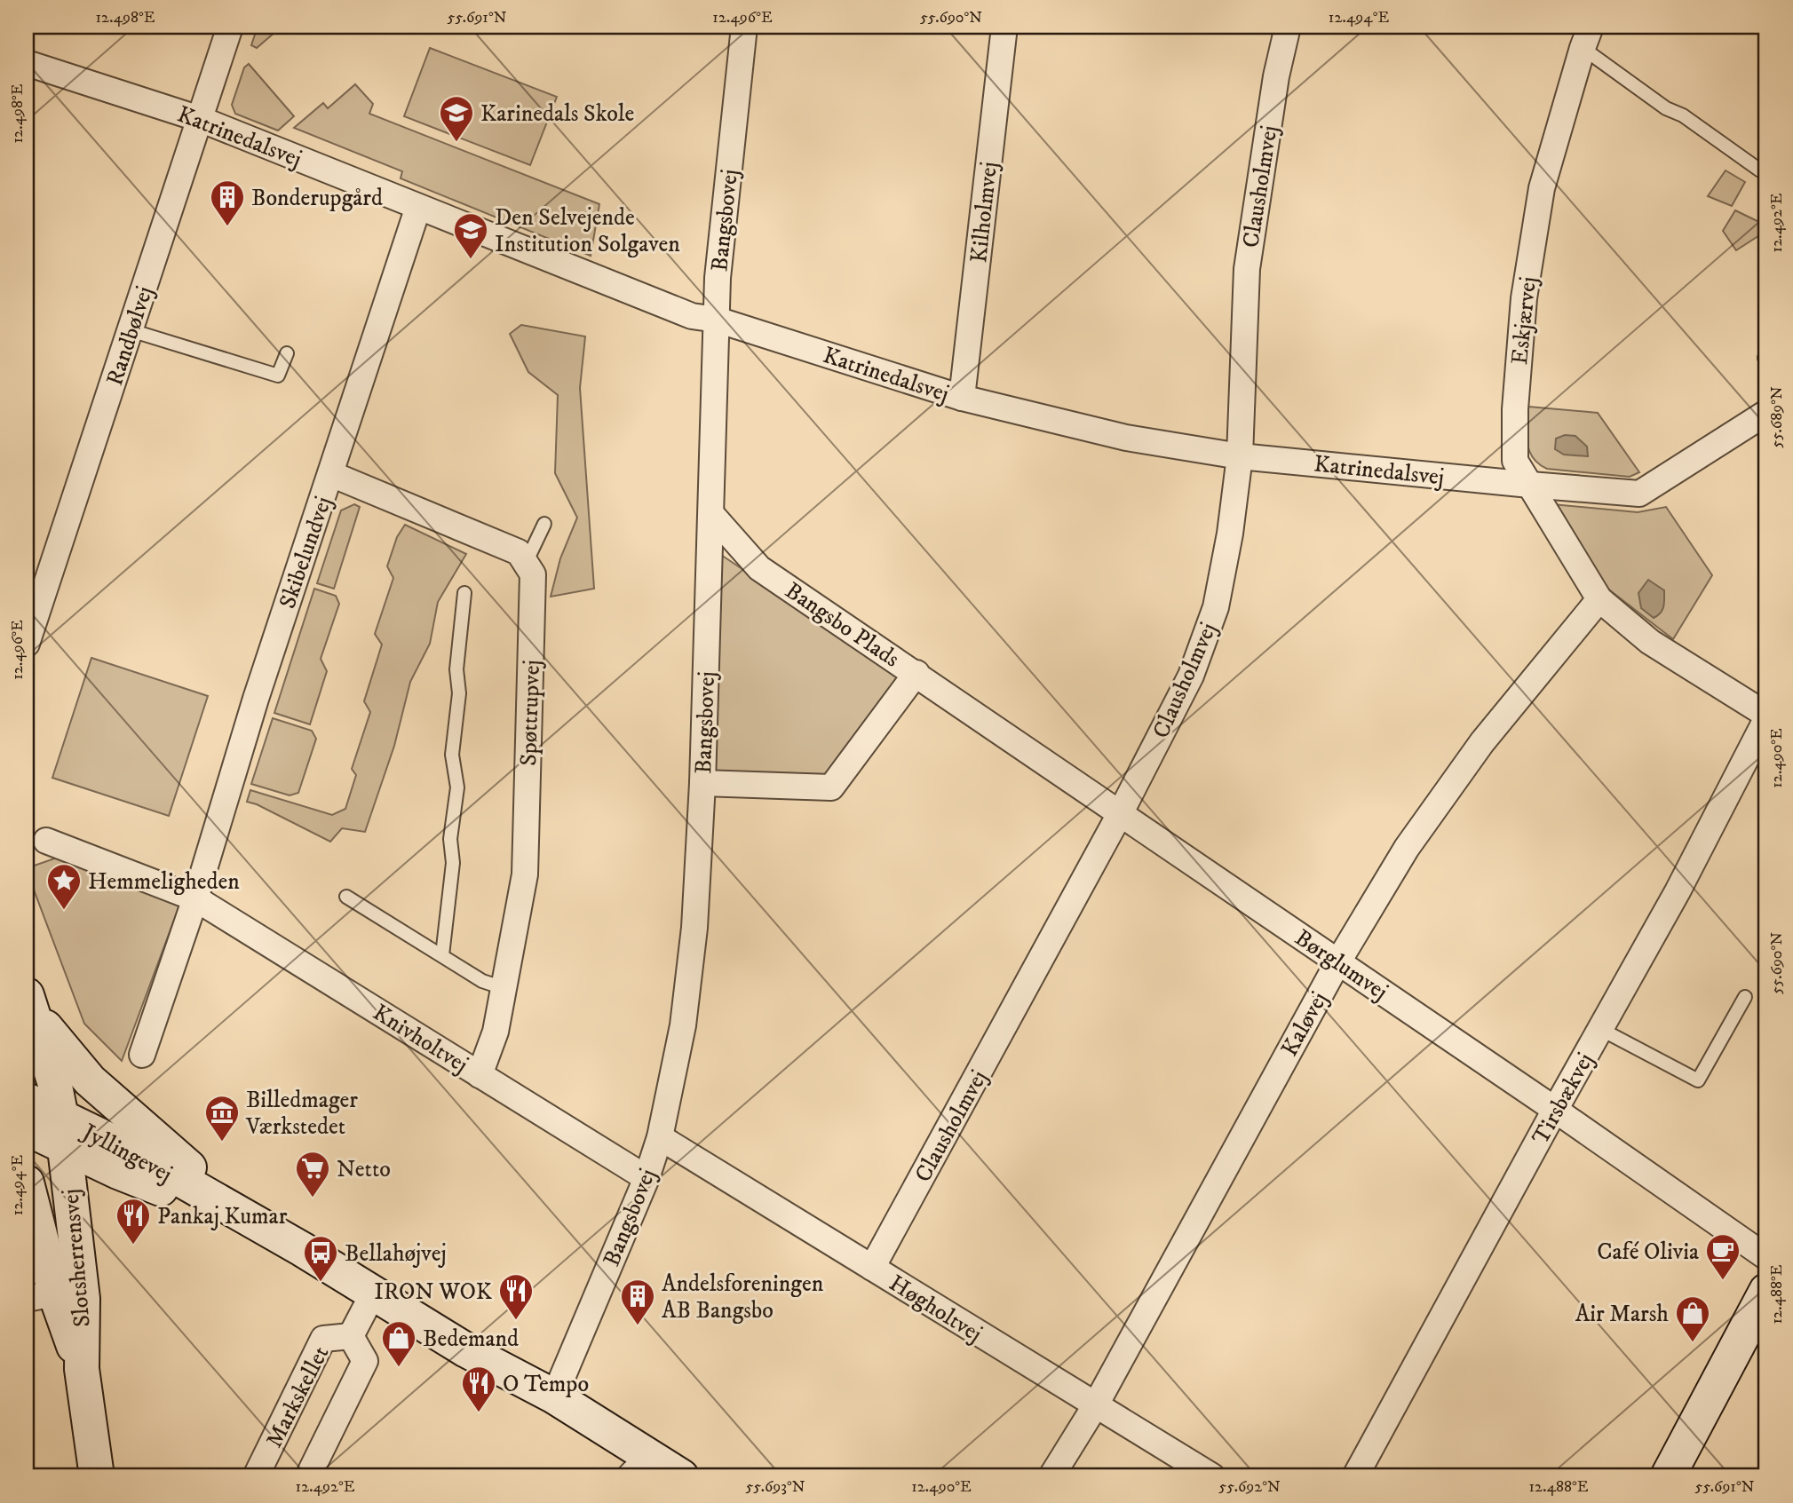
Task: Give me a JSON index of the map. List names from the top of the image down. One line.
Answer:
{"streets":{"street":["Katrinedalsvej","Clausholmvej","Kilholmvej","Bangsbovej","Eskjærvej","Randbølvej","Skibelundvej","Bangsbo Plads","Spøttrupvej","Børglumvej","Kaløvej","Knivholtvej","Tirsbækvej","Jyllingevej","Slotsherrensvej","Høgholtvej","Markskellet"]},"crossings":[["Katrinedalsvej","Clausholmvej"],["Katrinedalsvej","Kilholmvej"],["Katrinedalsvej","Bangsbovej"],["Katrinedalsvej","Eskjærvej"],["Katrinedalsvej","Randbølvej"],["Katrinedalsvej","Skibelundvej"],["Clausholmvej","Børglumvej"],["Clausholmvej","Høgholtvej"],["Bangsbovej","Bangsbo Plads"],["Bangsbovej","Knivholtvej"],["Bangsbovej","Jyllingevej"],["Bangsbovej","Høgholtvej"],["Eskjærvej","Kaløvej"],["Eskjærvej","Tirsbækvej"],["Skibelundvej","Knivholtvej"],["Bangsbo Plads","Børglumvej"],["Spøttrupvej","Knivholtvej"],["Børglumvej","Kaløvej"],["Børglumvej","Tirsbækvej"],["Kaløvej","Høgholtvej"],["Jyllingevej","Slotsherrensvej"],["Jyllingevej","Markskellet"]],"places":{"school or university":["Karinedals Skole","Den Selvejende Institution Solgaven"],"building":["Bonderupgård","Andelsforeningen AB Bangsbo"],"place":["Hemmeligheden"],"museum":["Billedmager Værkstedet"],"supermarket":["Netto"],"restaurant":["Pankaj Kumar","IRON WOK","O Tempo"],"cafe":["Café Olivia"],"bus stop":["Bellahøjvej"],"shop":["Air Marsh","Bedemand"]},"coordinates":["12.498°E","55.691°N","12.496°E","55.690°N","12.494°E","12.492°E","55.689°N","12.490°E","12.488°E","55.693°N","55.692°N"]}
